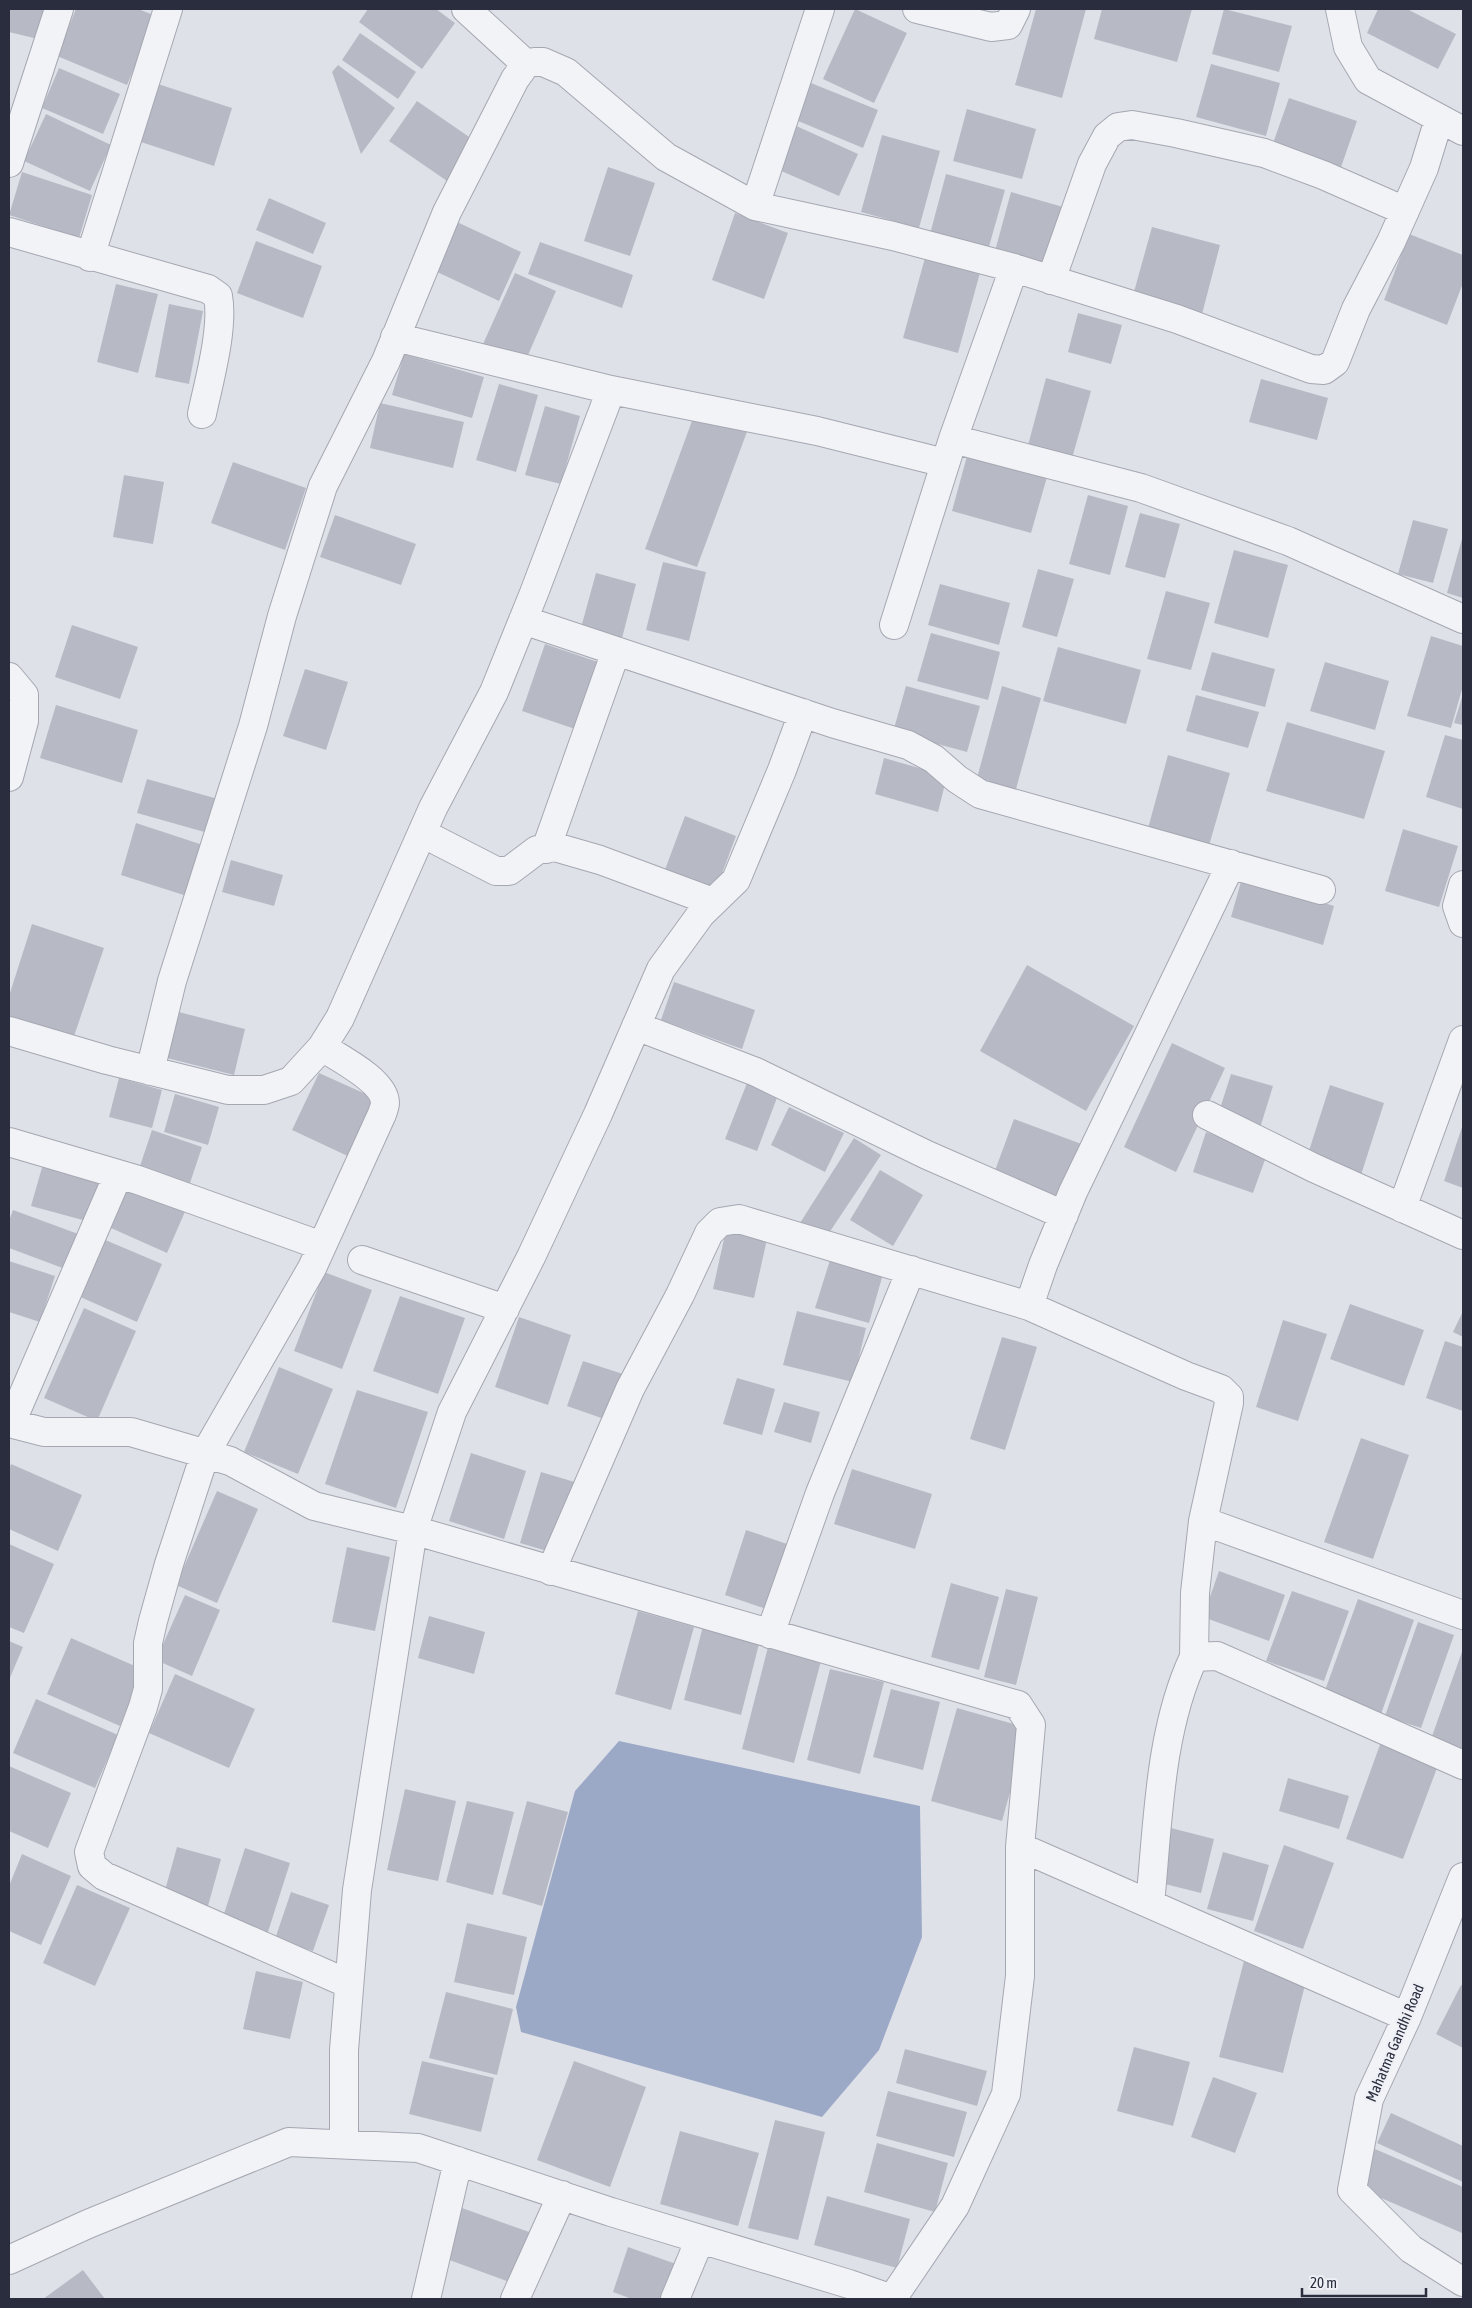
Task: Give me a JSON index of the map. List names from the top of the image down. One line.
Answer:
{"streets":{"street":["Mahatma Gandhi Road"]},"scale_bar":"20 m"}
